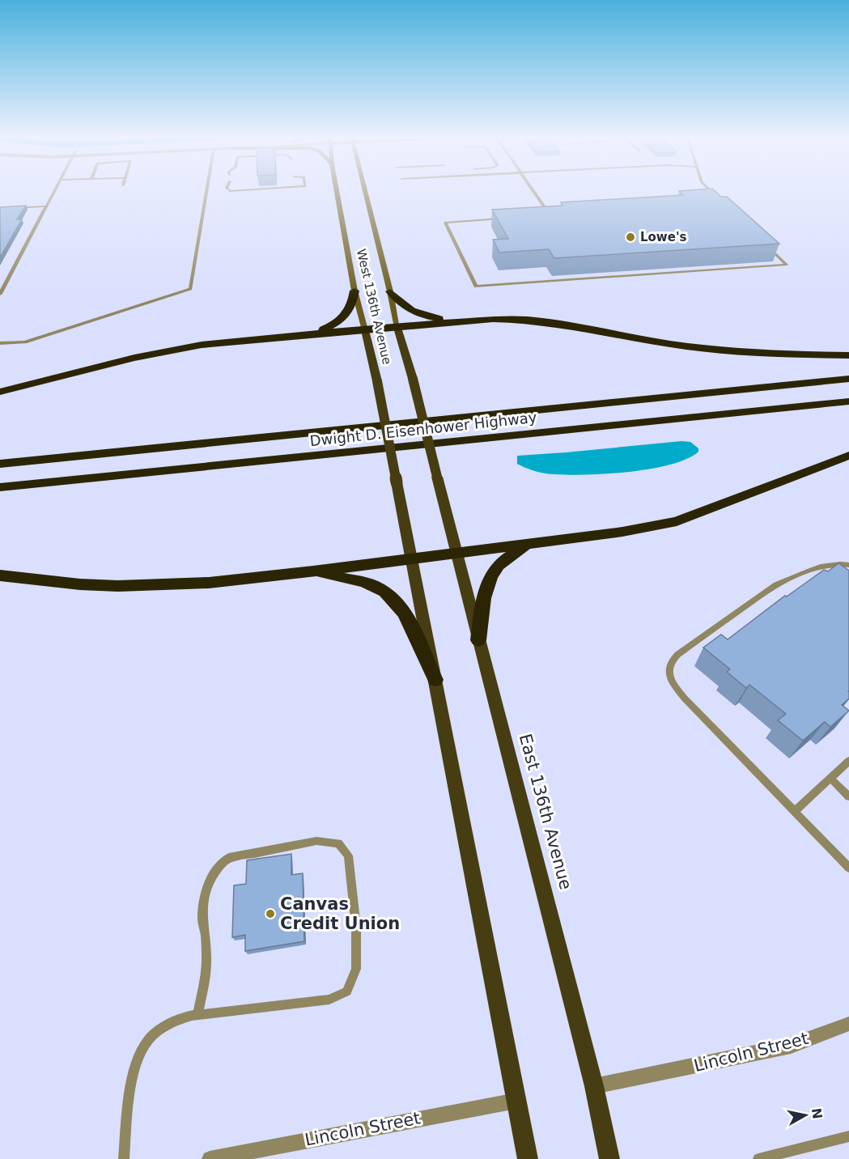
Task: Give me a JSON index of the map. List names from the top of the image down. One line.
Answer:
{"streets":{"highway":["Dwight D. Eisenhower Highway"],"main road":["West 136th Avenue","East 136th Avenue"],"street":["Lincoln Street"]},"crossings":[["West 136th Avenue","East 136th Avenue"],["East 136th Avenue","Lincoln Street"]],"places":["Lowe's","Canvas Credit Union"],"north":"right"}
